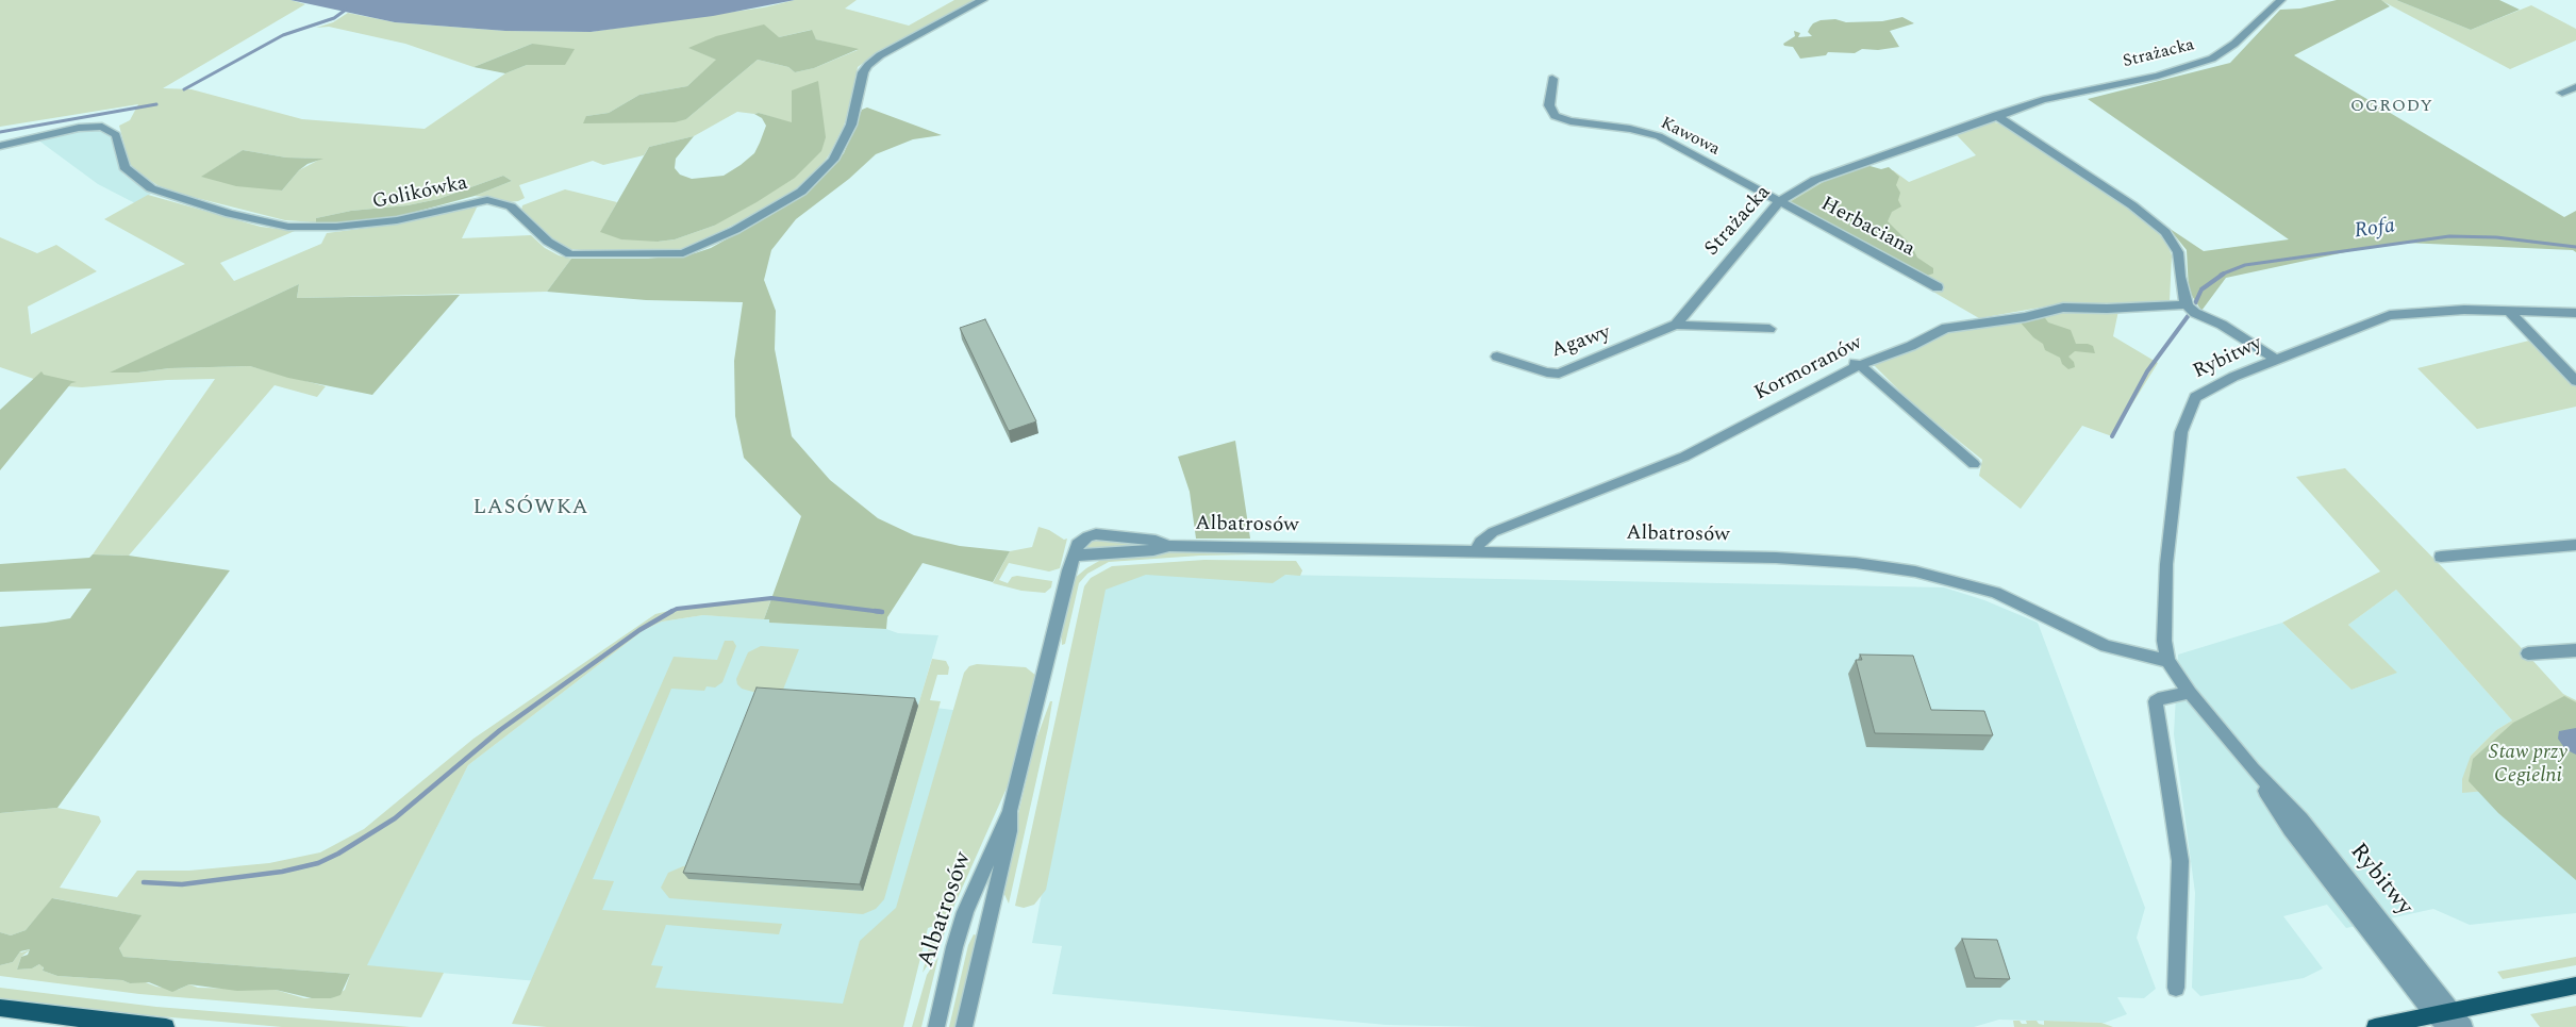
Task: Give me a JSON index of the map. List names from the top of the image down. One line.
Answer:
{"streets":{"street":["Strażacka","Kawowa","Golikówka","Herbaciana","Agawy","Rybitwy","Kormoranów","Albatrosów"]},"crossings":[["Strażacka","Kawowa"],["Strażacka","Herbaciana"],["Strażacka","Agawy"],["Kawowa","Herbaciana"],["Rybitwy","Albatrosów"],["Kormoranów","Albatrosów"]],"districts":["OGRODY","LASÓWKA"],"water":["Rofa"],"parks":["Staw przy Cegielni"]}
